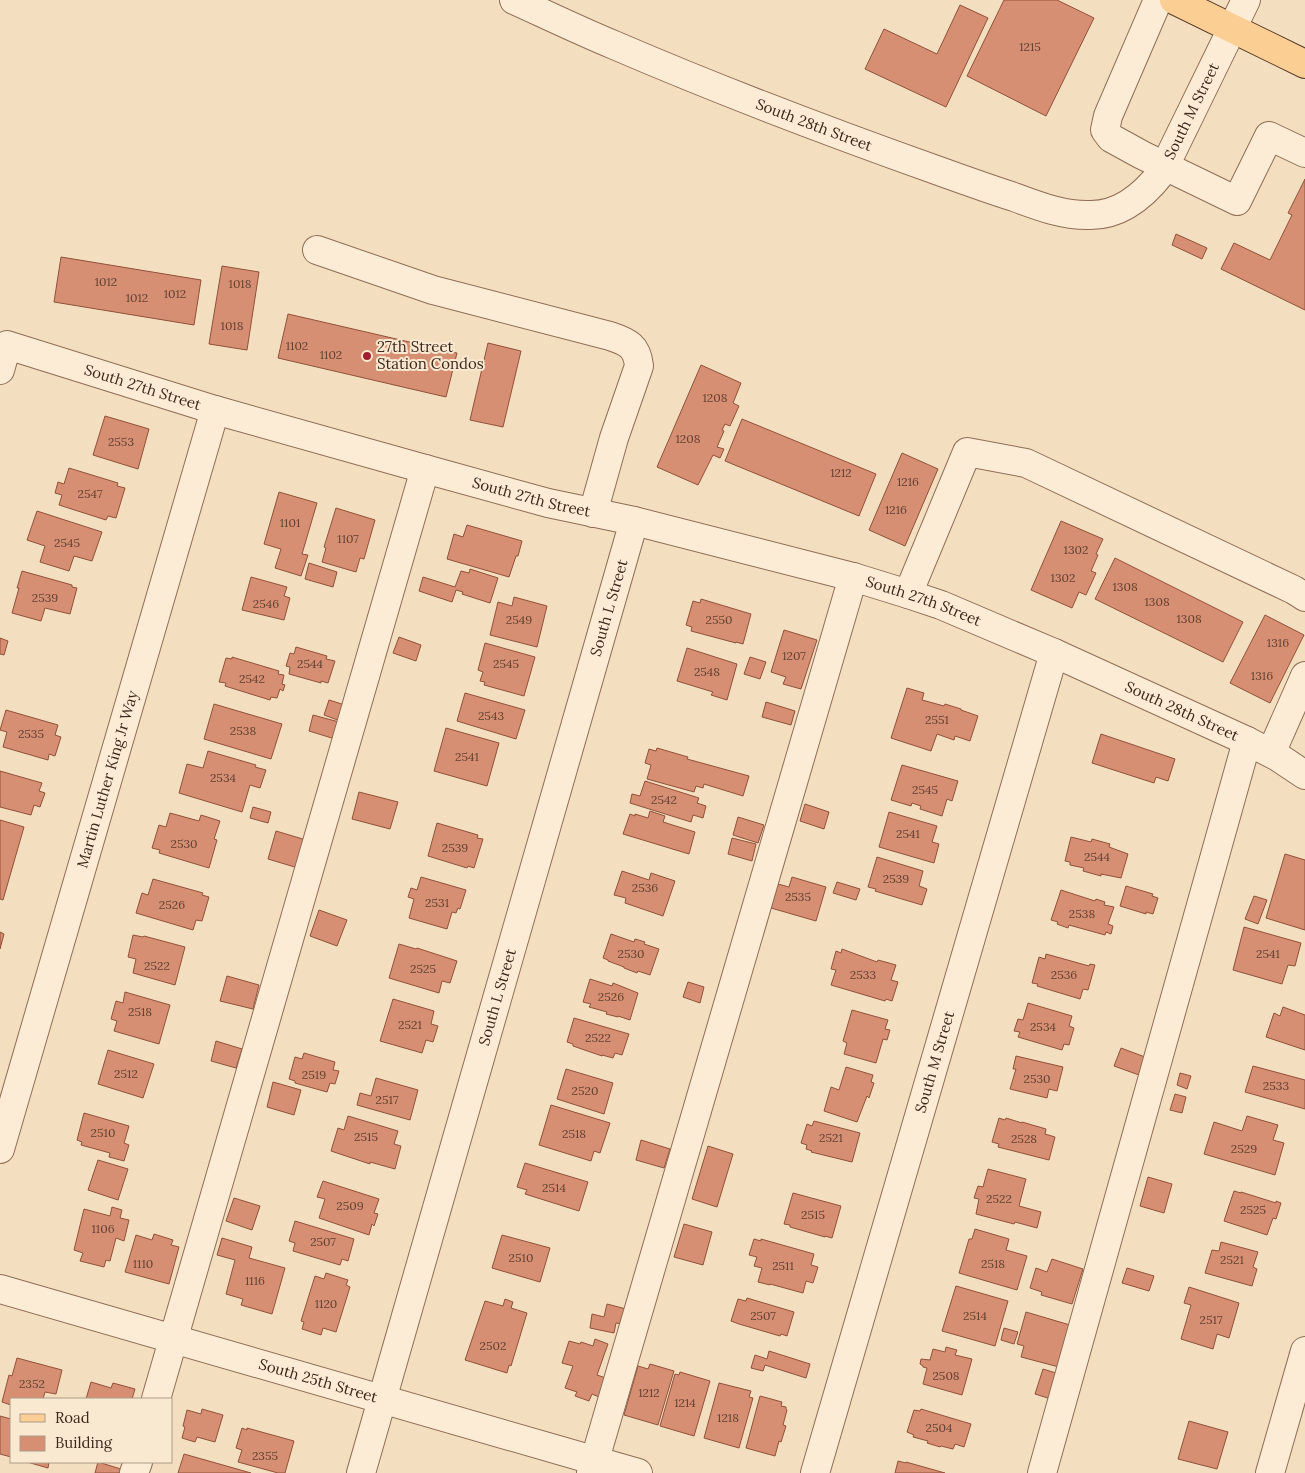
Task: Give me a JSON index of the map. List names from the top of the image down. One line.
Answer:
{"streets":{"street":["South M Street","South 28th Street","South 27th Street","South L Street","Martin Luther King Jr Way","South 25th Street"]},"crossings":[["South M Street","South 28th Street"],["South M Street","South 27th Street"],["South 28th Street","South 27th Street"],["South 27th Street","South L Street"],["South 27th Street","Martin Luther King Jr Way"],["South L Street","South 25th Street"]],"places":["27th Street Station Condos"],"house_numbers":["1215","1012","1018","1012","1012","1018","1102","1102","1208","1208","2553","1212","1216","2547","1216","1101","1107","2545","1302","1302","1308","2539","1308","2546","1308","2549","2550","1316","1207","2544","2545","2548","1316","2542","2543","2551","2538","2535","2541","2534","2545","2542","2541","2530","2539","2544","2539","2536","2535","2531","2526","2538","2530","2541","2522","2525","2533","2536","2526","2518","2521","2534","2522","2512","2519","2530","2533","2520","2517","2510","2518","2515","2521","2528","2529","2514","2522","2509","2525","2515","1106","2507","2510","2521","1110","2518","2511","1116","1120","2507","2514","2517","2502","2508","2352","1212","1214","1218","2504","2355"],"legend":["Road","Building"]}
